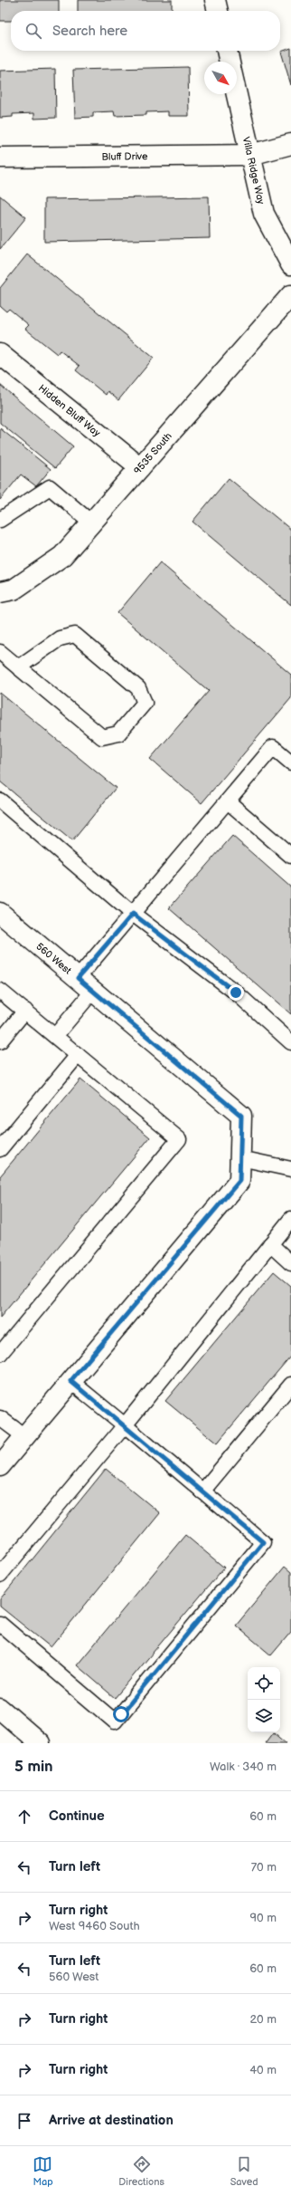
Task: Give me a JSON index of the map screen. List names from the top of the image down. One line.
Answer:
{"streets":{"street":["Bluff Drive","Villa Ridge Way","Hidden Bluff Way","9535 South","560 West"]},"crossings":[["Bluff Drive","Villa Ridge Way"],["Hidden Bluff Way","9535 South"]],"north":"bottom right","page":{"search":"Search here","heading":["5 min","Walk · 340 m"],"list":[["Continue","60 m"],["Turn left","70 m"],["Turn right","West 9460 South","90 m"],["Turn left","560 West","60 m"],["Turn right","20 m"],["Turn right","40 m"],"Arrive at destination"],"nav":["Map","Directions","Saved"]}}
